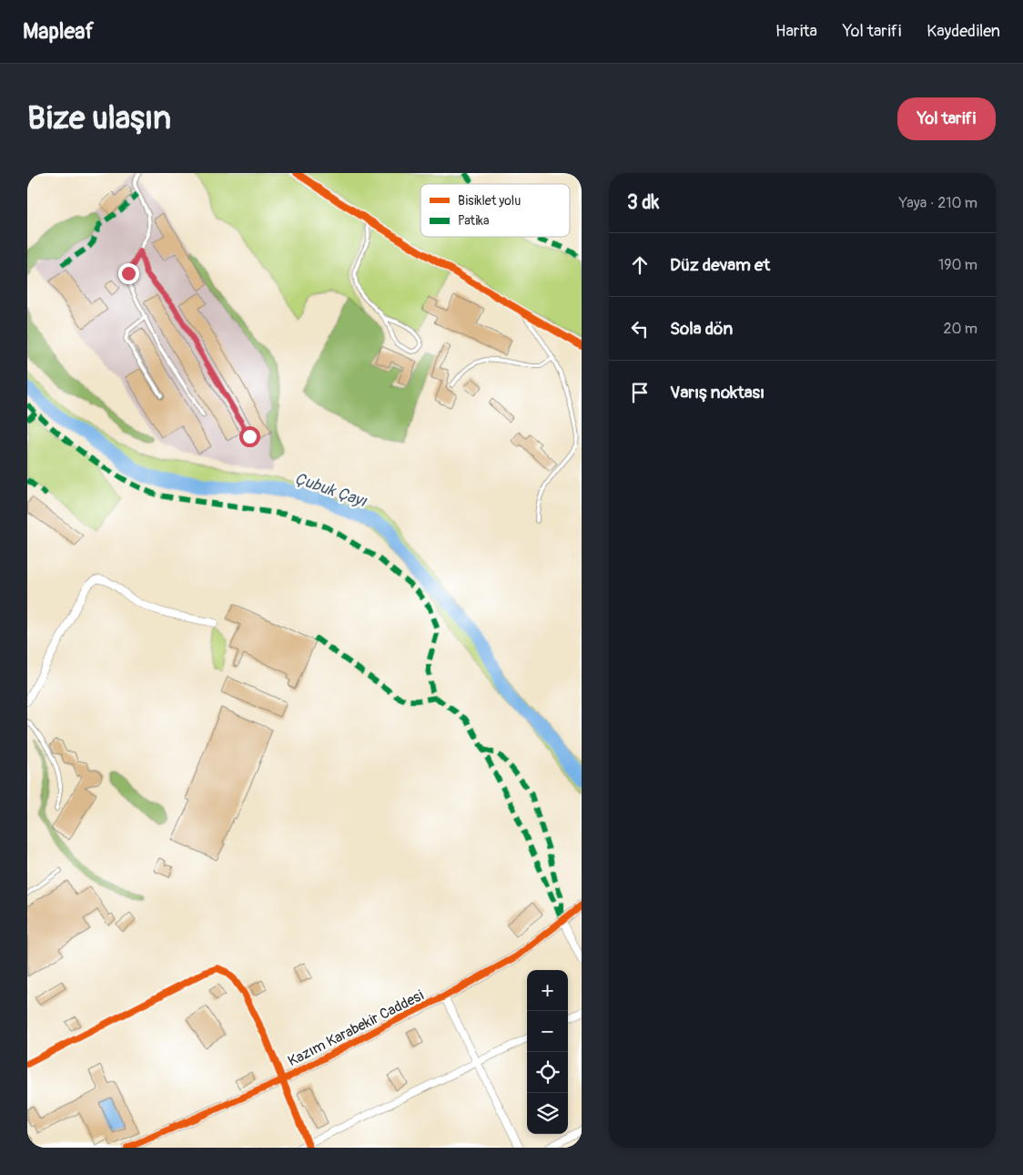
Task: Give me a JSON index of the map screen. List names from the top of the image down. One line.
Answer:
{"streets":{"street":["Kazım Karabekir Caddesi"]},"water":["Çubuk Çayı"],"legend":["Bisiklet yolu","Patika"],"page":{"header":"Mapleaf","nav":["Harita","Yol tarifi","Kaydedilen"],"buttons":"Yol tarifi","title":"Bize ulaşın","heading":["3 dk","Yaya · 210 m"],"list":[["Düz devam et","190 m"],["Sola dön","20 m"],"Varış noktası"],"map_buttons":["+","−"]}}
